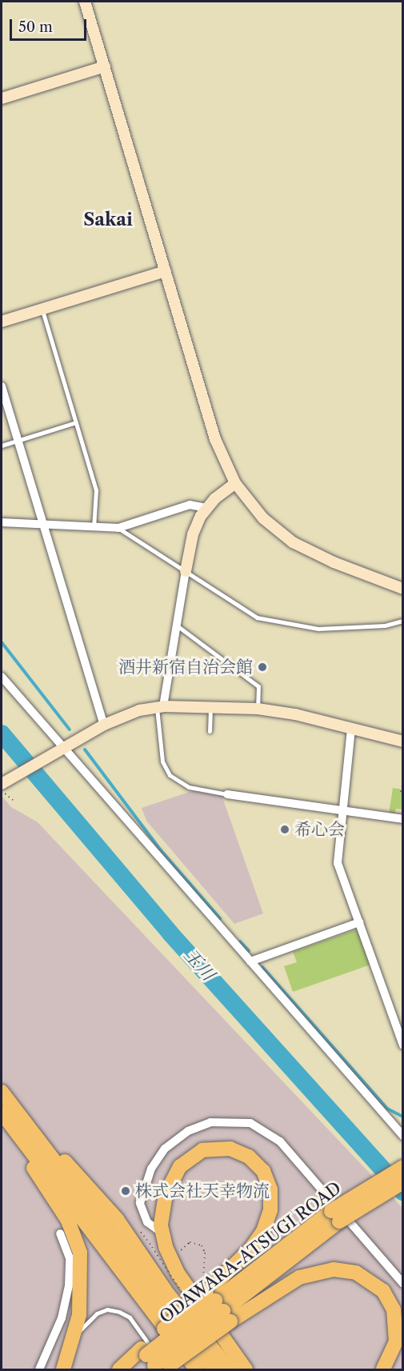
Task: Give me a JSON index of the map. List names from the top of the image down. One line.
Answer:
{"streets":{"highway":["ODAWARA-ATSUGI ROAD"]},"districts":["Sakai"],"water":["玉川"],"places":["酒井新宿自治会館","希心会","株式会社天幸物流"],"scale_bar":"50 m"}
